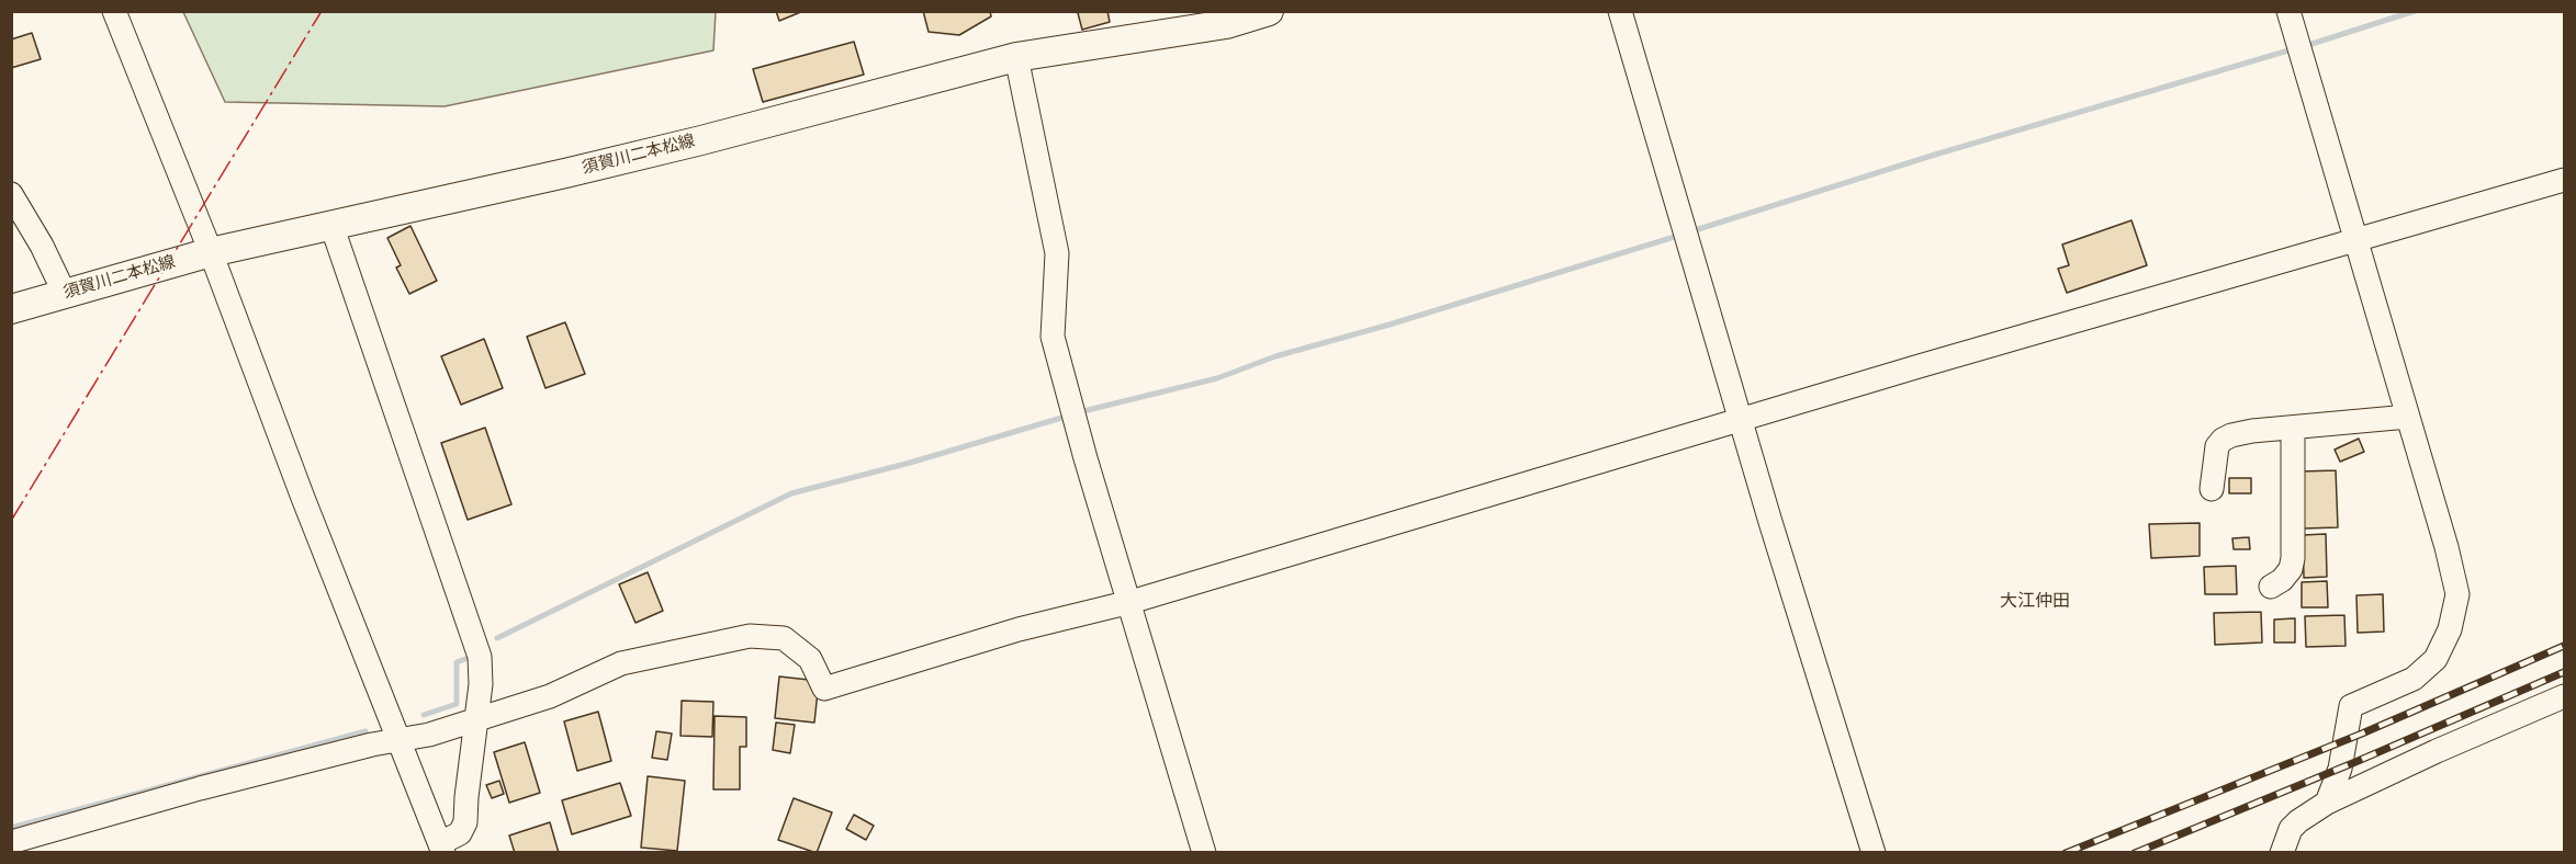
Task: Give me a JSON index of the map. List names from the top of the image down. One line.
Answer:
{"streets":{"main road":["須賀川二本松線"]},"districts":["大江仲田"]}
